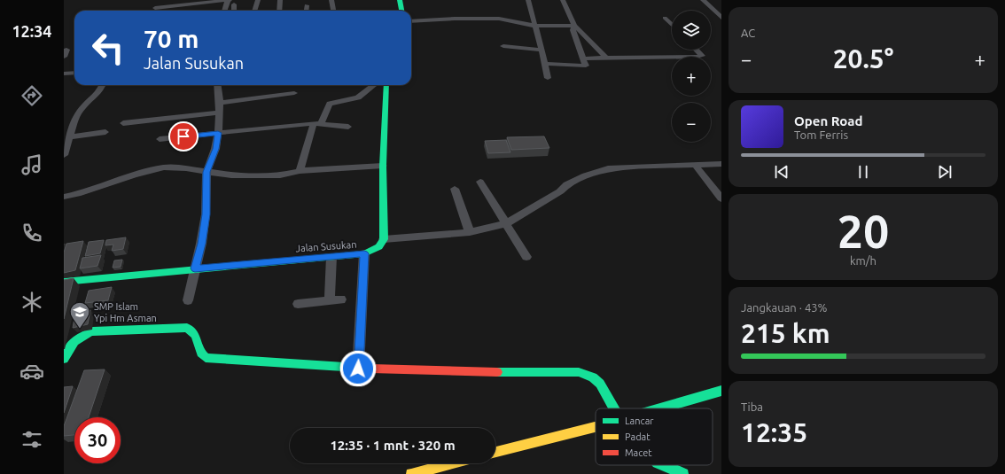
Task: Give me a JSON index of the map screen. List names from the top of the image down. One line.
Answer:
{"streets":{"main road":["Jalan Susukan"]},"places":{"school or university":["SMP Islam Ypi Hm Asman"]},"legend":["Lancar","Padat","Macet"],"page":{"tabs":"12:34","tile":["AC",["20","km/h"],["Jangkauan · 43%","215 km"],["Tiba","12:35"]],"map_buttons":["+","−"],"turn":["70 m","Jalan Susukan"],"heat":["−","20.5°","+"],"song":["Open Road","Tom Ferris"],"limit":"30","trip":"12:35 · 1 mnt · 320 m"}}
